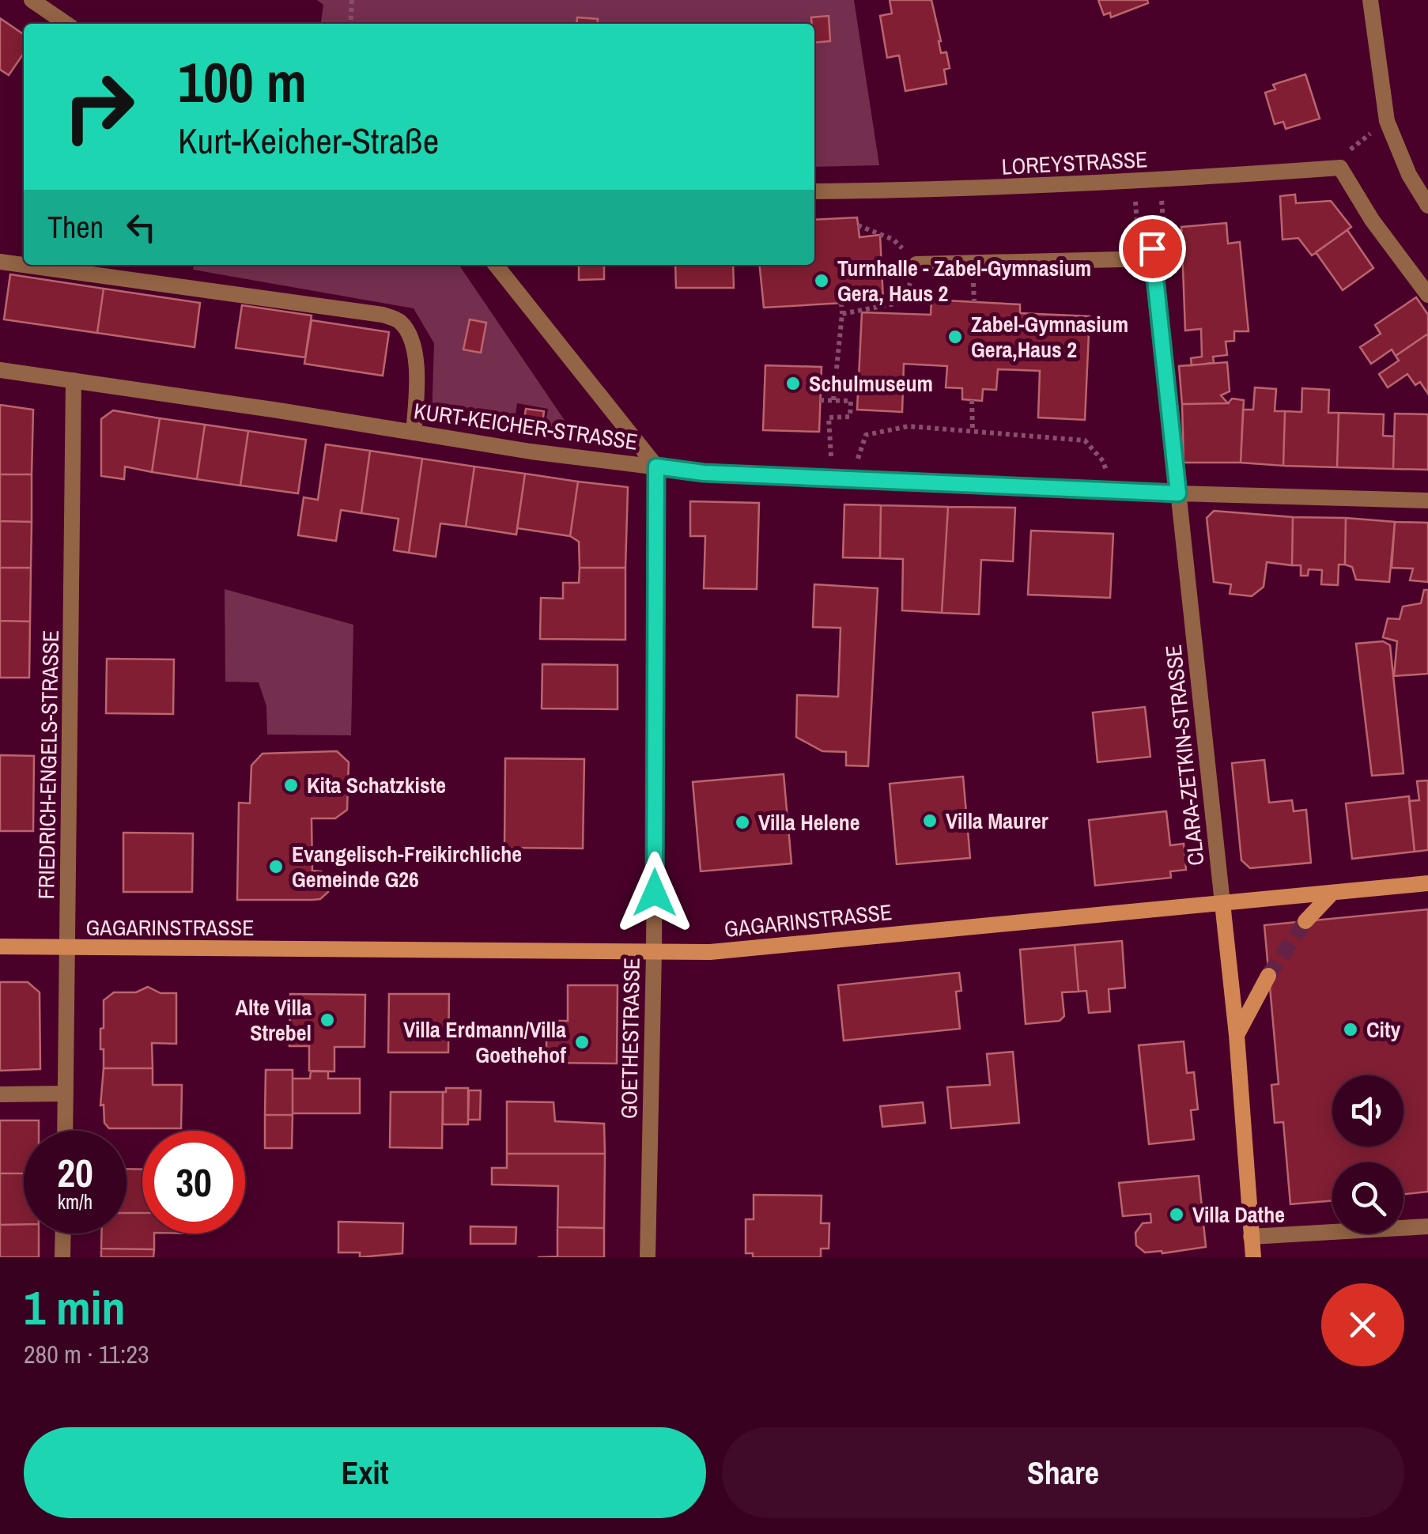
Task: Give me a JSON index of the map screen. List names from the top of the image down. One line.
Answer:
{"streets":{"street":["LOREYSTRASSE","KURT-KEICHER-STRASSE","CLARA-ZETKIN-STRASSE","FRIEDRICH-ENGELS-STRASSE","GAGARINSTRASSE","GOETHESTRASSE"]},"crossings":[["KURT-KEICHER-STRASSE","CLARA-ZETKIN-STRASSE"],["KURT-KEICHER-STRASSE","FRIEDRICH-ENGELS-STRASSE"],["KURT-KEICHER-STRASSE","GOETHESTRASSE"],["CLARA-ZETKIN-STRASSE","GAGARINSTRASSE"],["FRIEDRICH-ENGELS-STRASSE","GAGARINSTRASSE"],["GAGARINSTRASSE","GOETHESTRASSE"]],"places":["Turnhalle - Zabel-Gymnasium Gera, Haus 2","Zabel-Gymnasium Gera,Haus 2","Schulmuseum","Kita Schatzkiste","Villa Maurer","Villa Helene","Evangelisch-Freikirchliche Gemeinde G26","Alte Villa Strebel","City","Villa Erdmann/Villa Goethehof","Villa Dathe"],"page":{"turn":["100 m","Kurt-Keicher-Straße"],"then":"Then","speed":"20 km/h","limit":"30","heading":["1 min","280 m · 11:23"],"buttons":["Exit","Share"]}}
